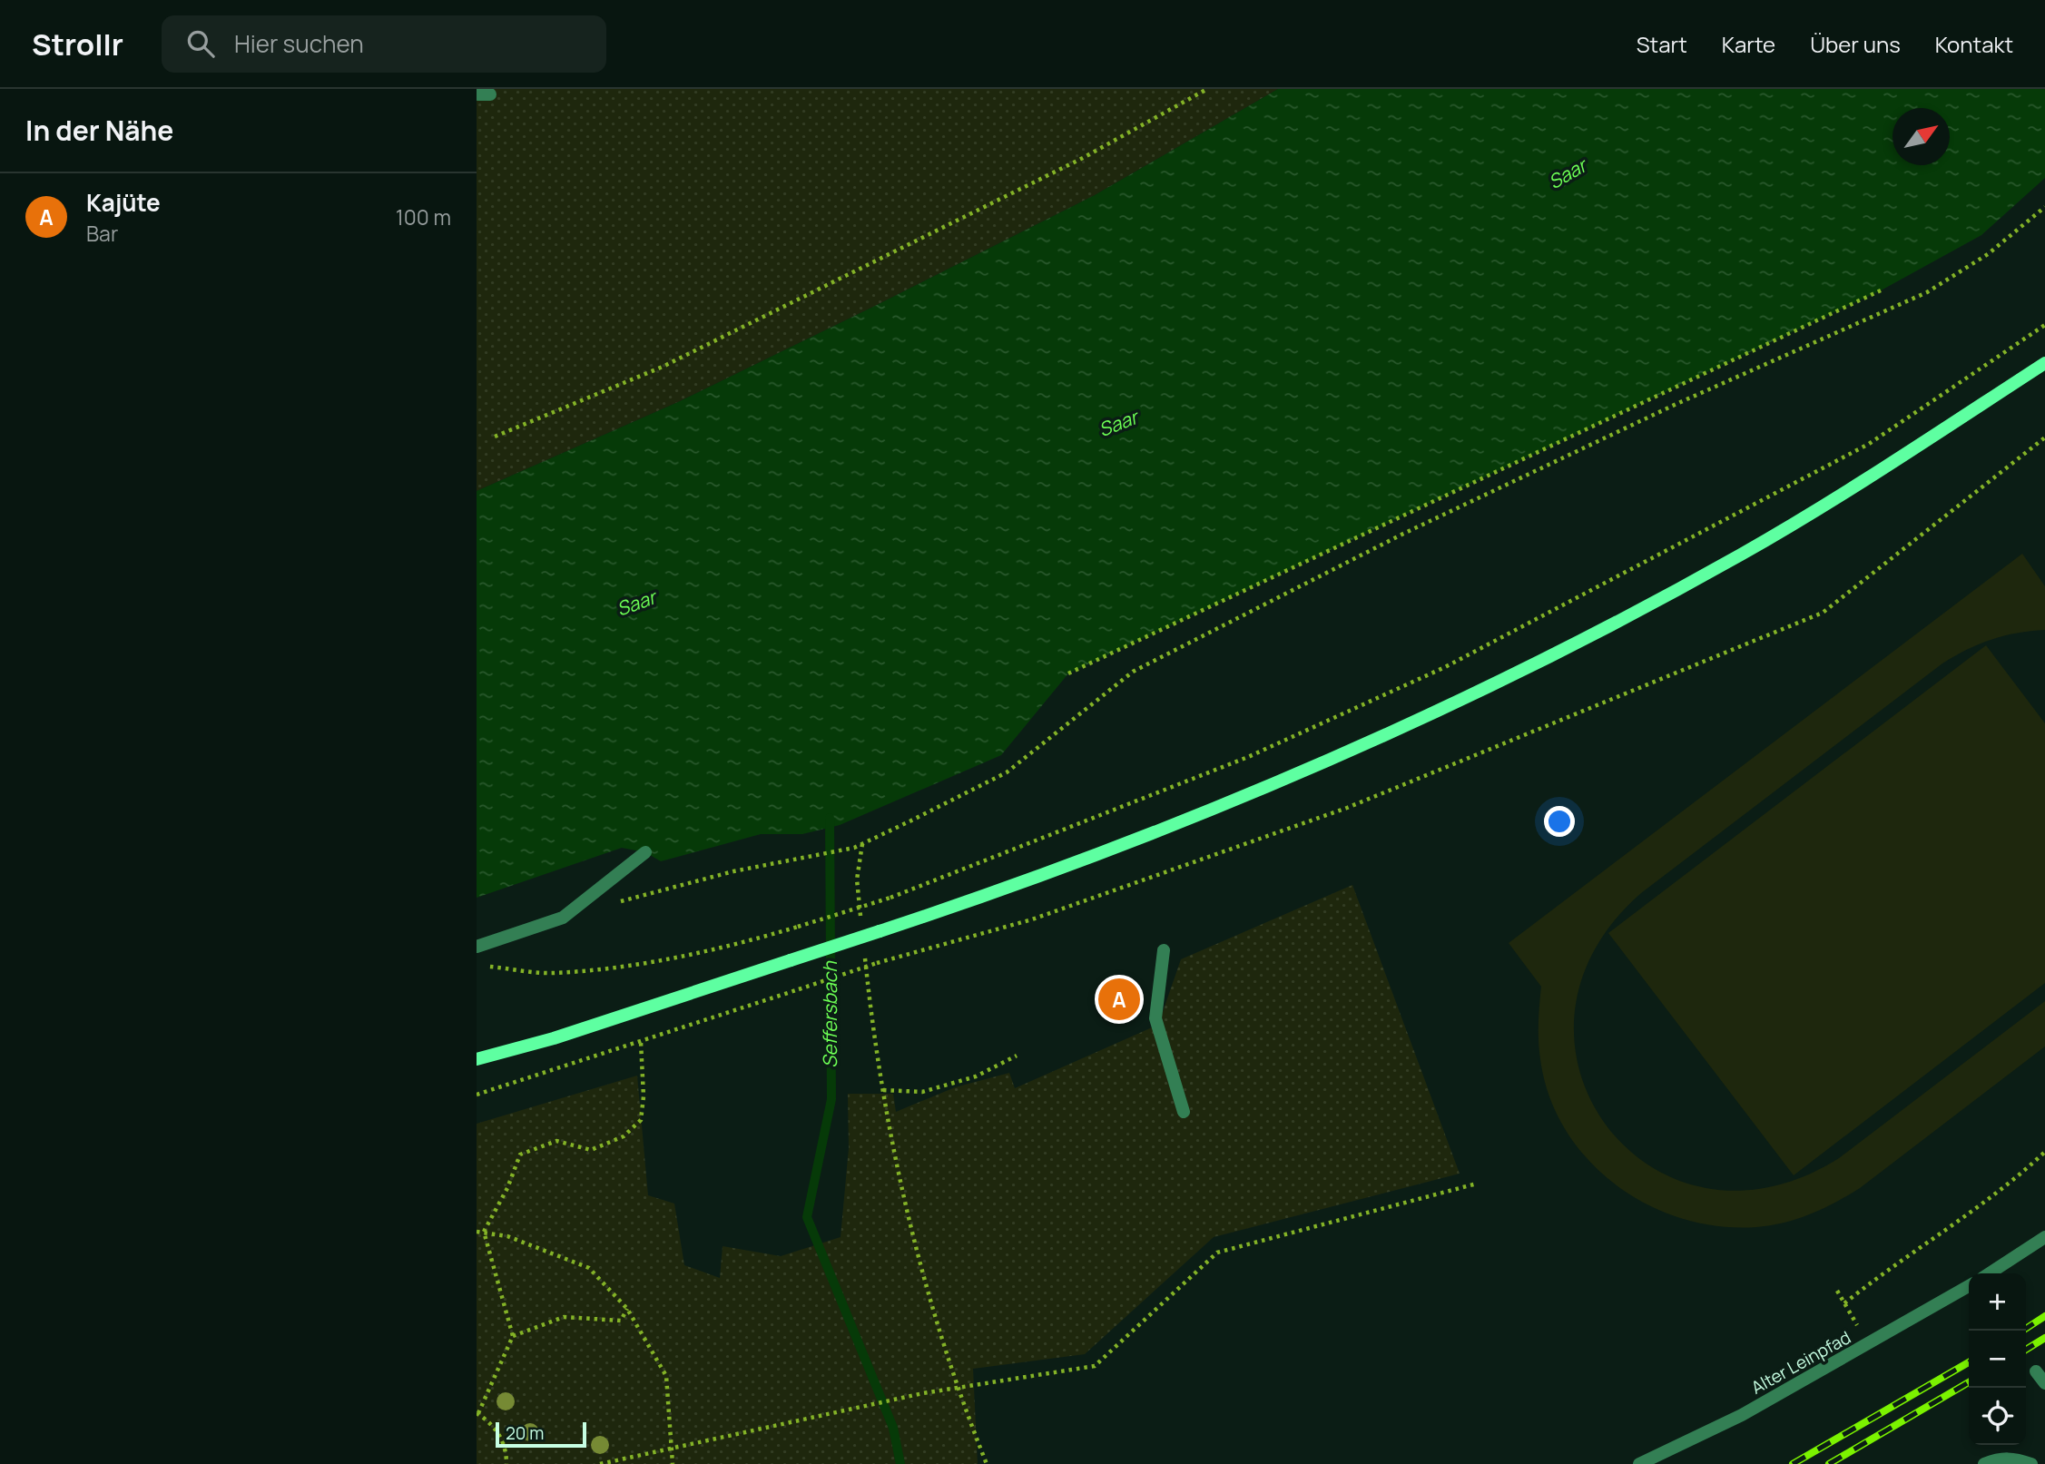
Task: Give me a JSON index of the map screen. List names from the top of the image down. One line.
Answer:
{"streets":{"street":["Alter Leinpfad"]},"water":["Saar","Seffersbach"],"scale_bar":"20 m","north":"top right","page":{"header":"Strollr","search":"Hier suchen","nav":["Start","Karte","Über uns","Kontakt"],"heading":"In der Nähe","list":[{"mark":"A","name":"Kajüte","note":"Bar","value":"100 m"}],"pins":"A","map_buttons":["+","−"],"scale":"20 m"}}
